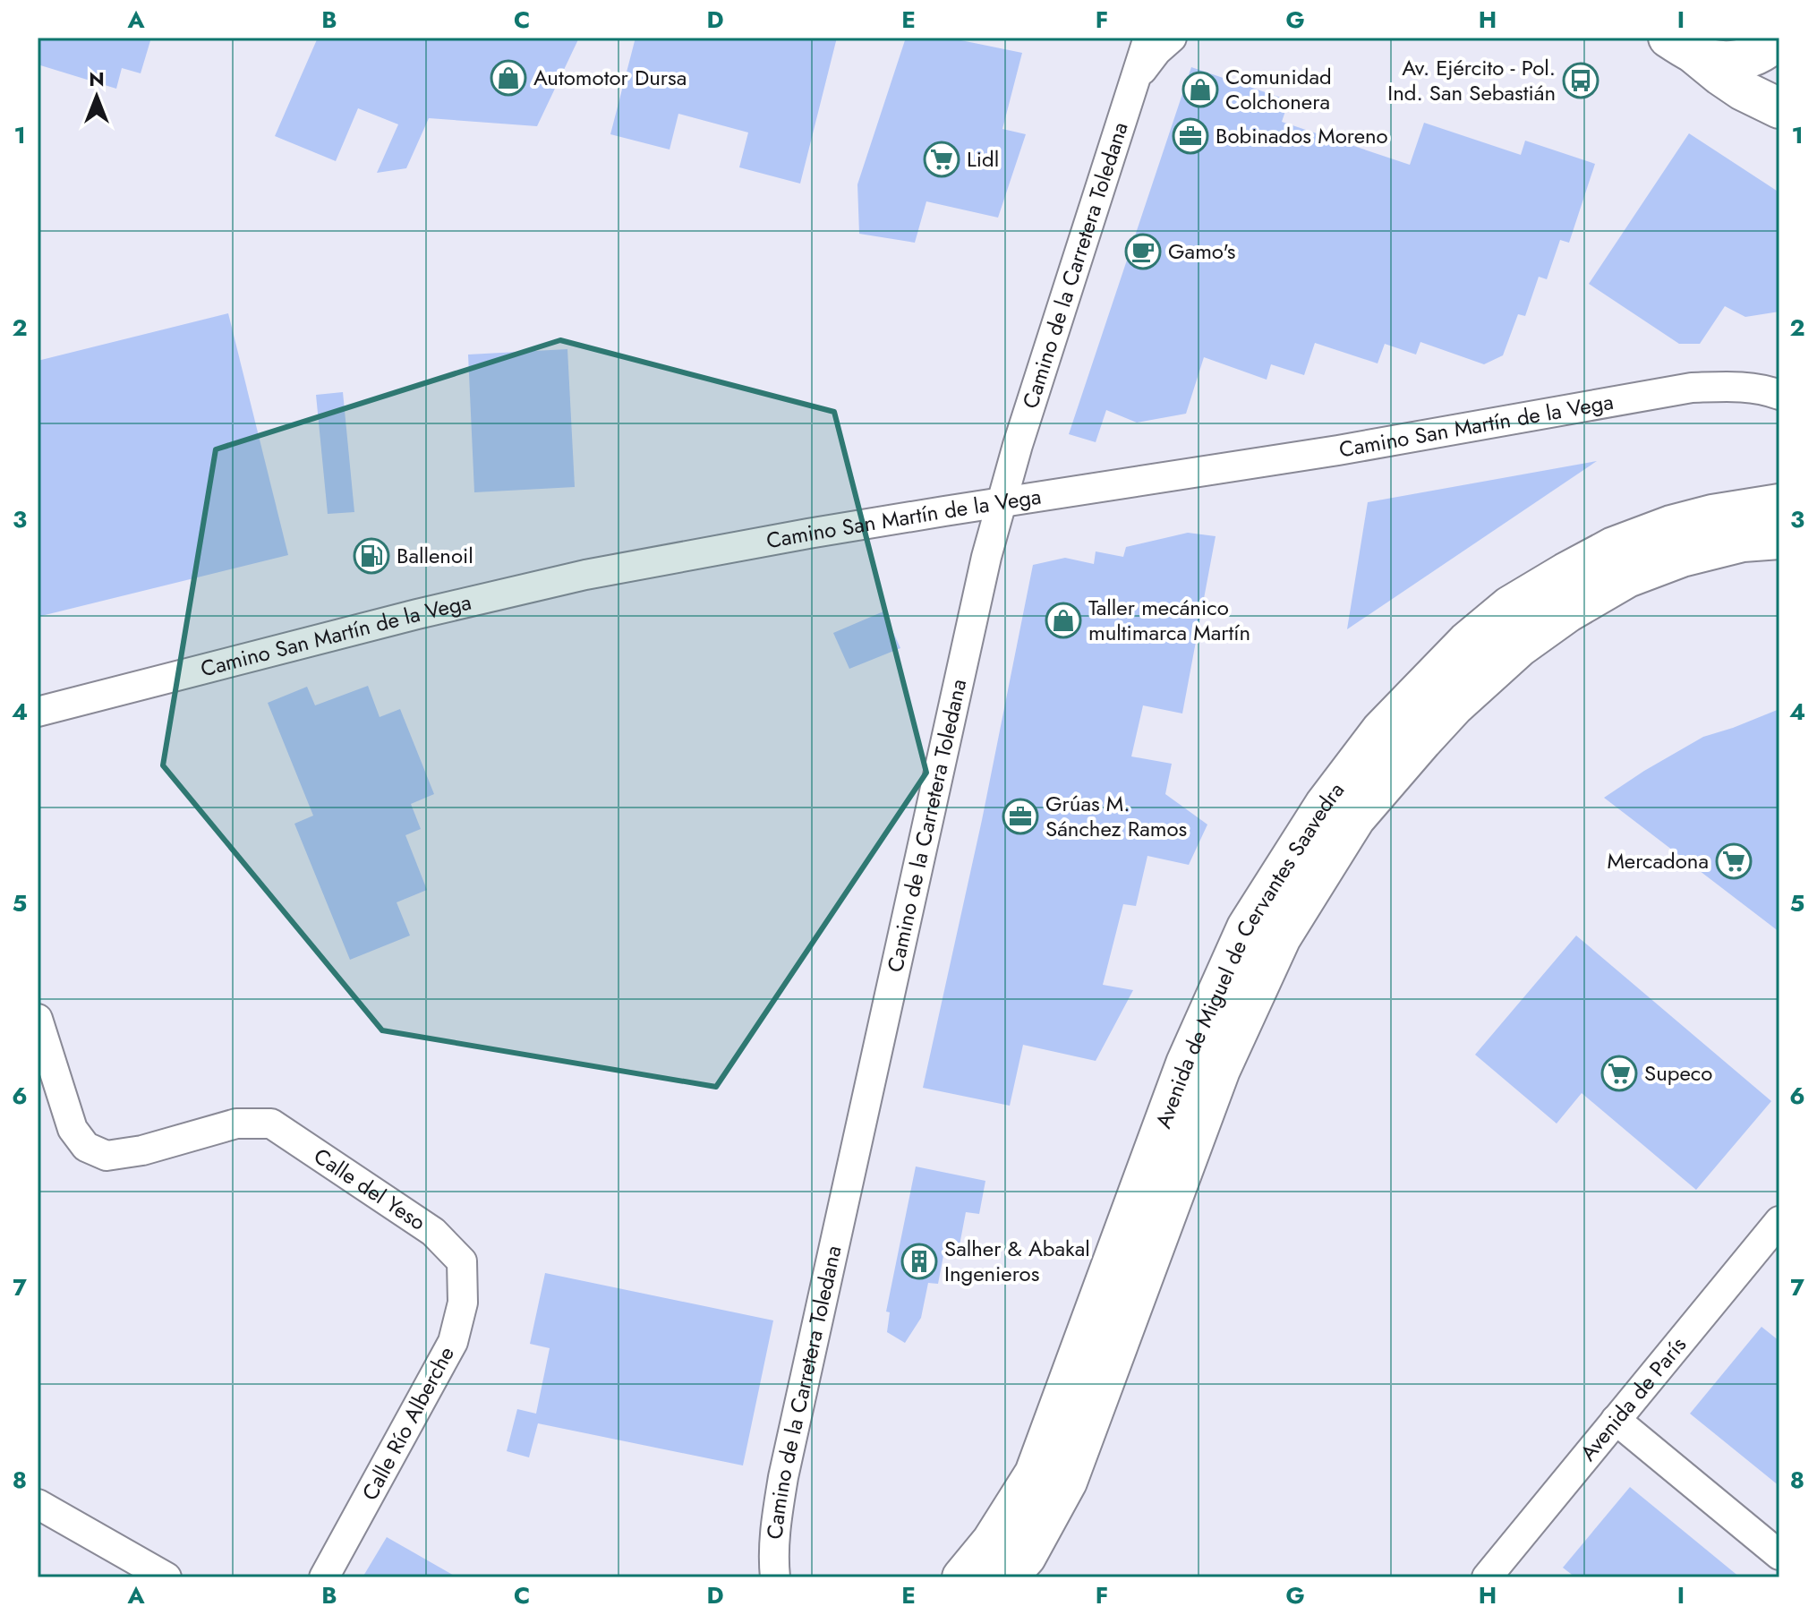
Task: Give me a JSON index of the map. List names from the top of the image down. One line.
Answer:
{"streets":{"main road":["Avenida de Miguel de Cervantes Saavedra"],"street":["Camino de la Carretera Toledana","Camino San Martín de la Vega","Calle del Yeso","Avenida de París","Calle Río Alberche"]},"crossings":[["Camino de la Carretera Toledana","Camino San Martín de la Vega"],["Calle del Yeso","Calle Río Alberche"]],"places":{"shop":["Automotor Dursa","Comunidad Colchonera","Taller mecánico multimarca Martín"],"bus stop":["Av. Ejército - Pol. Ind. San Sebastián"],"office":["Bobinados Moreno","Grúas M. Sánchez Ramos"],"supermarket":["Lidl","Mercadona","Supeco"],"cafe":["Gamo's"],"fuel station":["Ballenoil"],"building":["Salher & Abakal Ingenieros"]},"north":"top","grid":{"columns":["A","B","C","D","E","F","G","H","I"],"rows":["1","2","3","4","5","6","7","8"]}}
